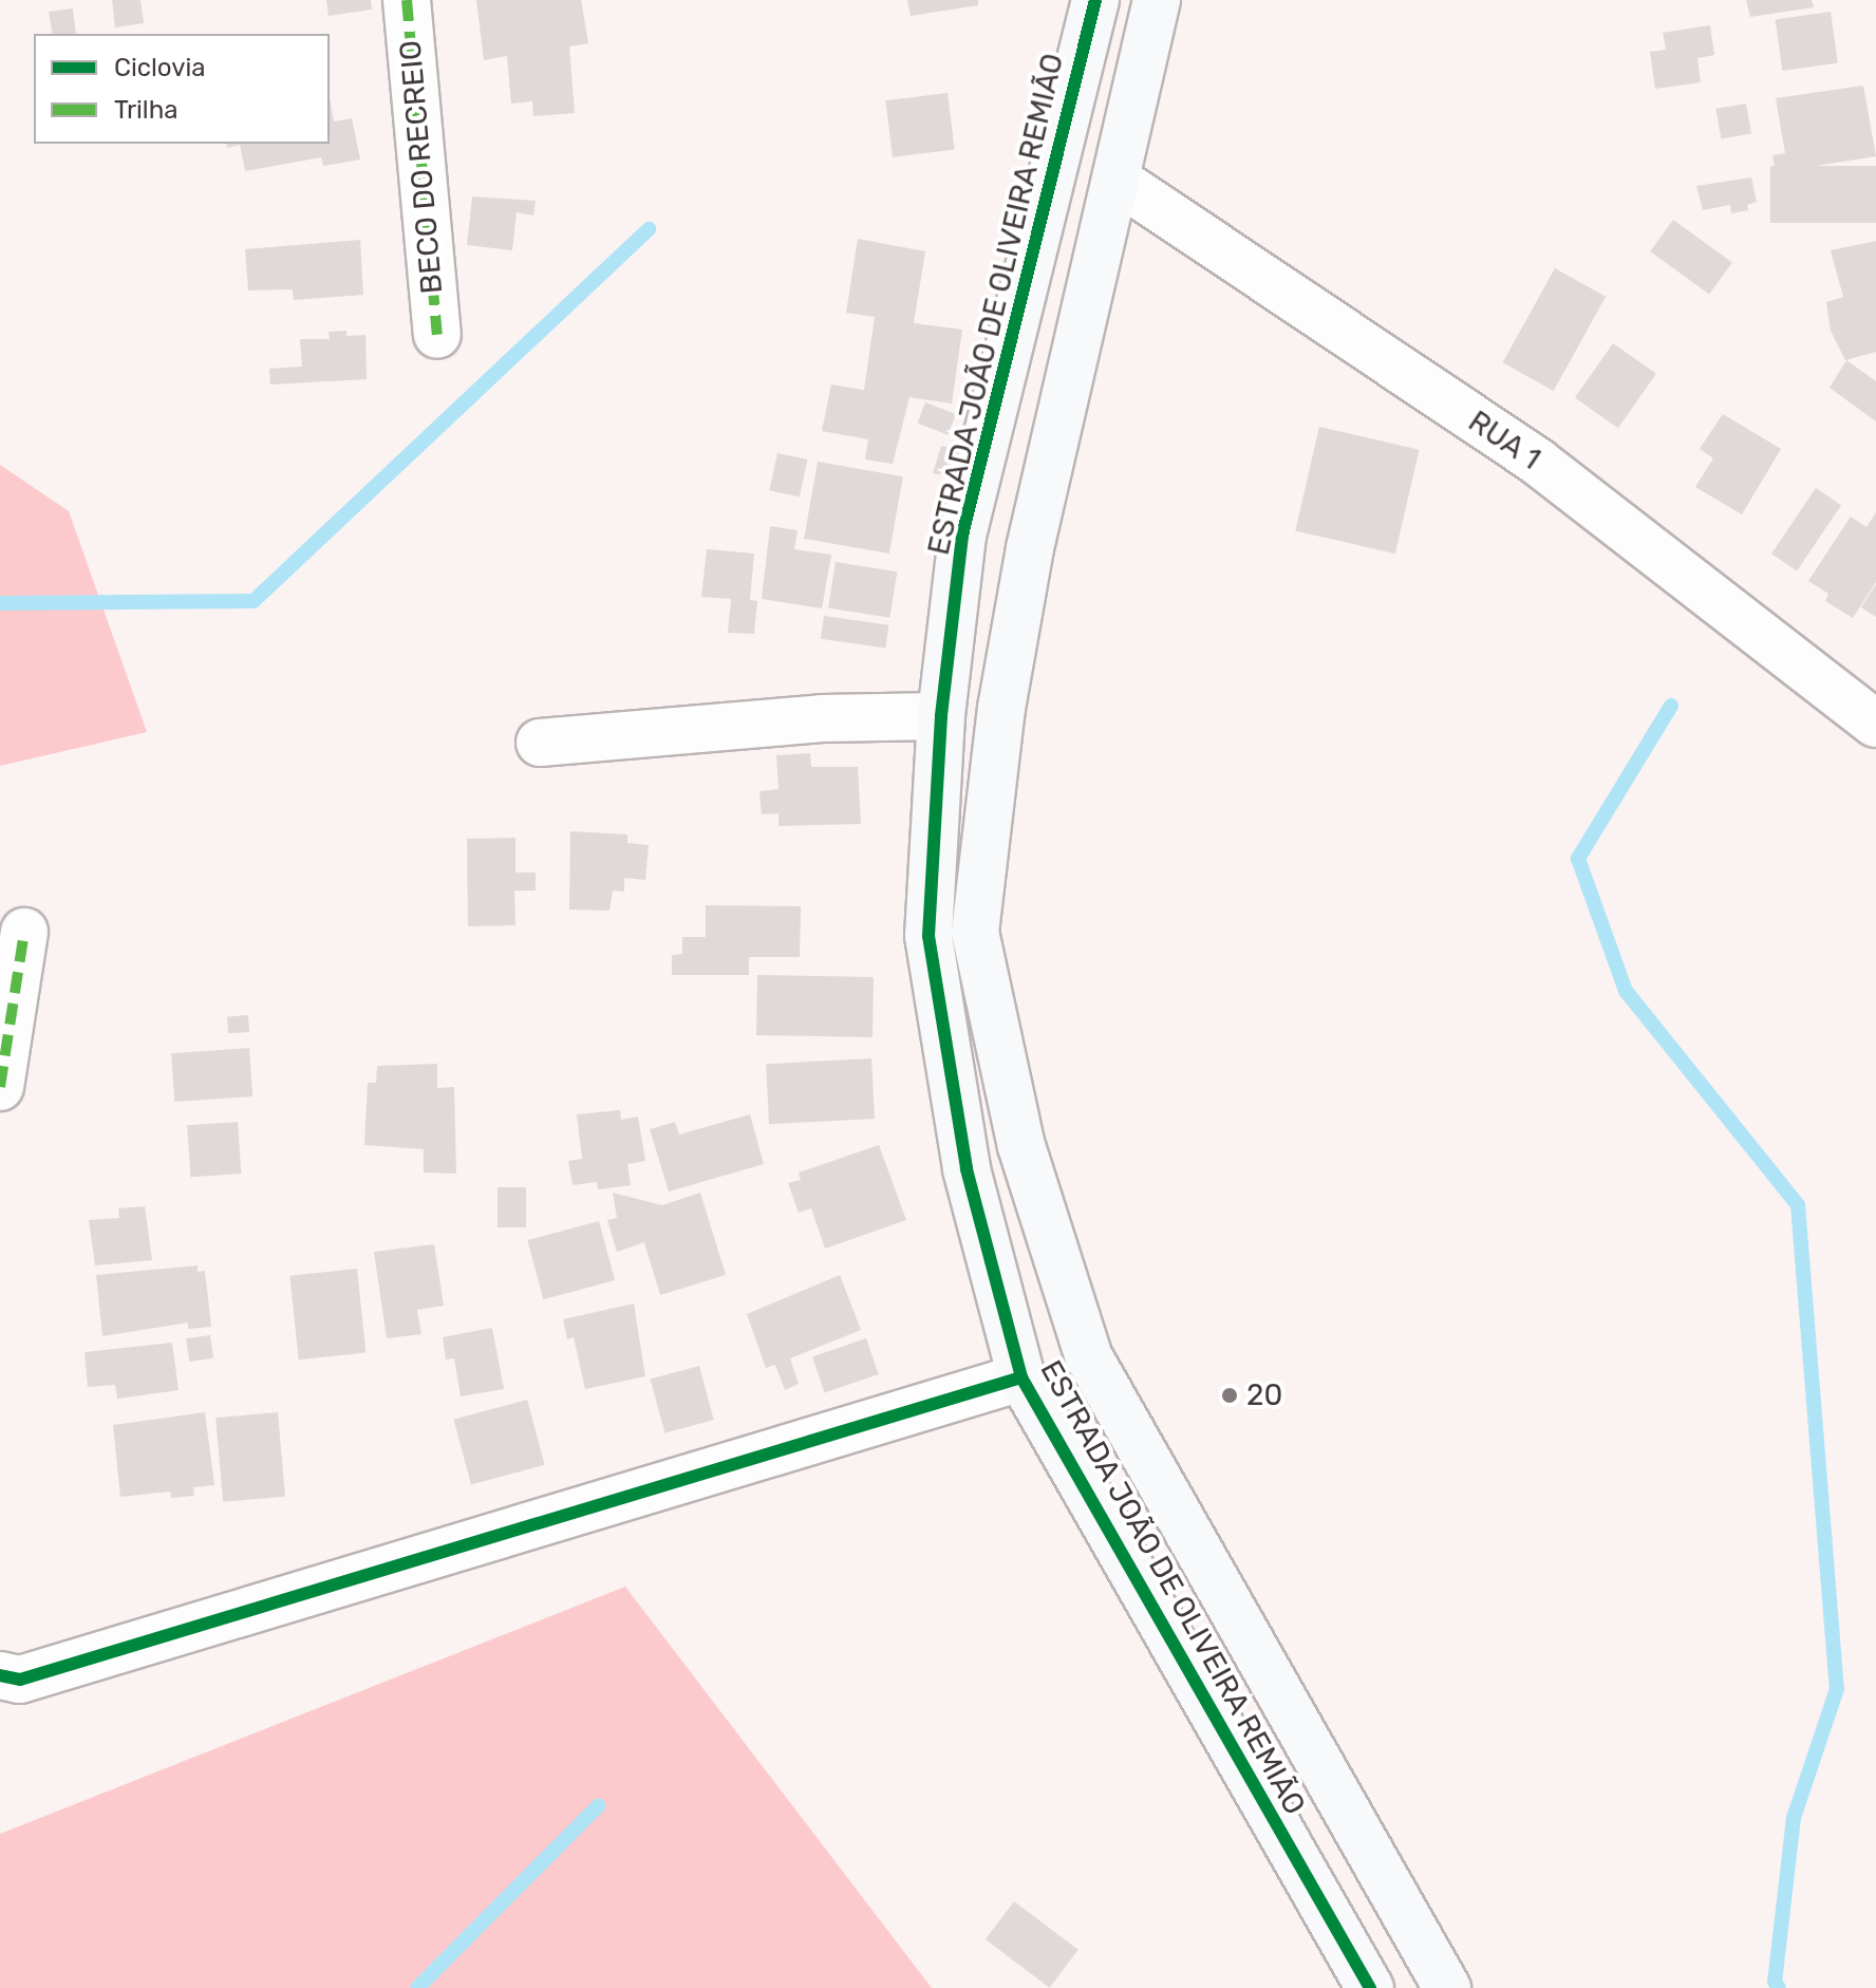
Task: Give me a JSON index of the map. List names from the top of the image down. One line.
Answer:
{"streets":{"main road":["ESTRADA JOÃO DE OLIVEIRA REMIÃO"],"street":["BECO DO RECREIO","RUA 1"]},"crossings":[["ESTRADA JOÃO DE OLIVEIRA REMIÃO","RUA 1"]],"places":["20"],"legend":["Ciclovia","Trilha"]}
